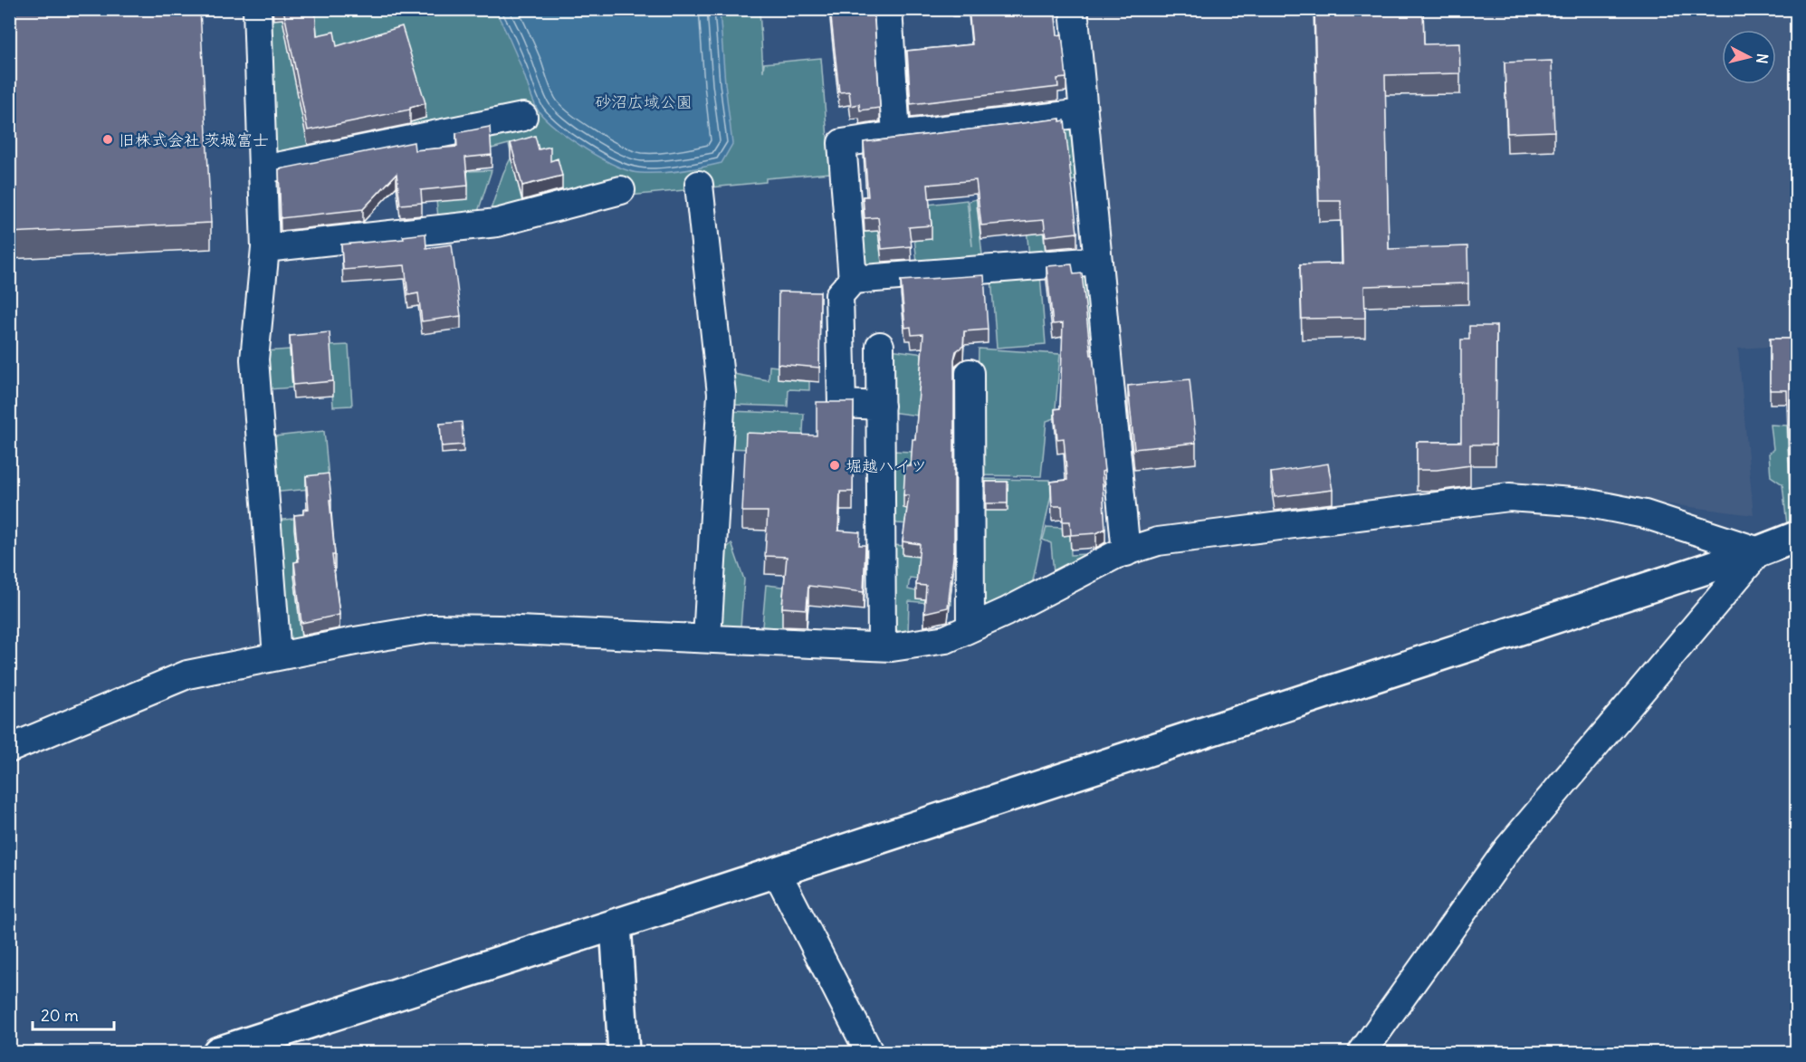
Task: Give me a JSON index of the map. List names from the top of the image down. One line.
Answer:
{"parks":["砂沼広域公園"],"places":["旧株式会社 茨城富士","堀越ハイツ"],"scale_bar":"20 m","north":"right"}
